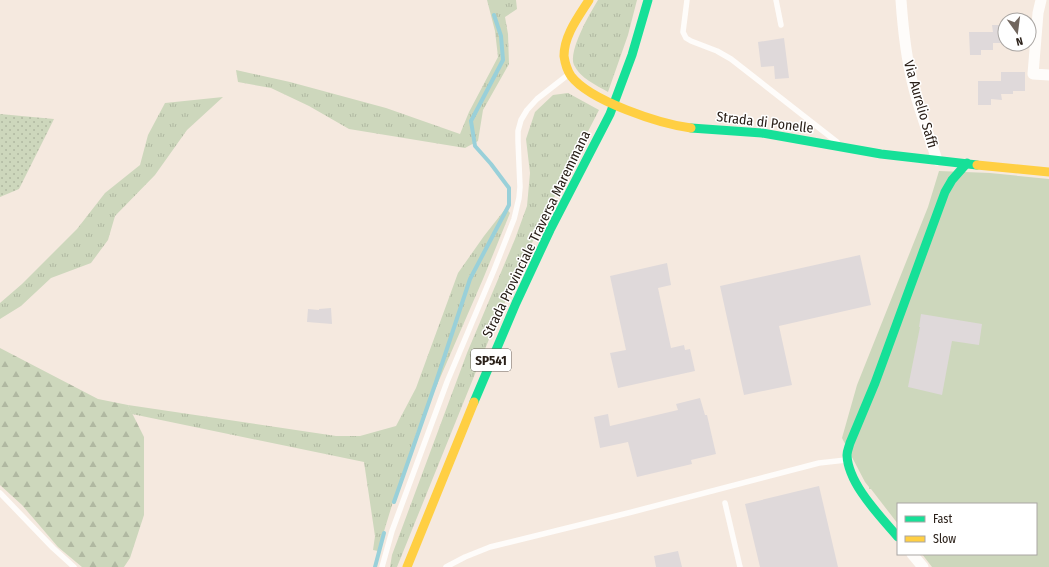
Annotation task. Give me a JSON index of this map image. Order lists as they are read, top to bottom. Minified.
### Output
{"streets":{"street":["Via Aurelio Saffi","Strada di Ponelle","Strada Provinciale Traversa Maremmana","SP541"]},"crossings":[["Via Aurelio Saffi","Strada di Ponelle"]],"legend":["Fast","Slow"],"north":"bottom"}
